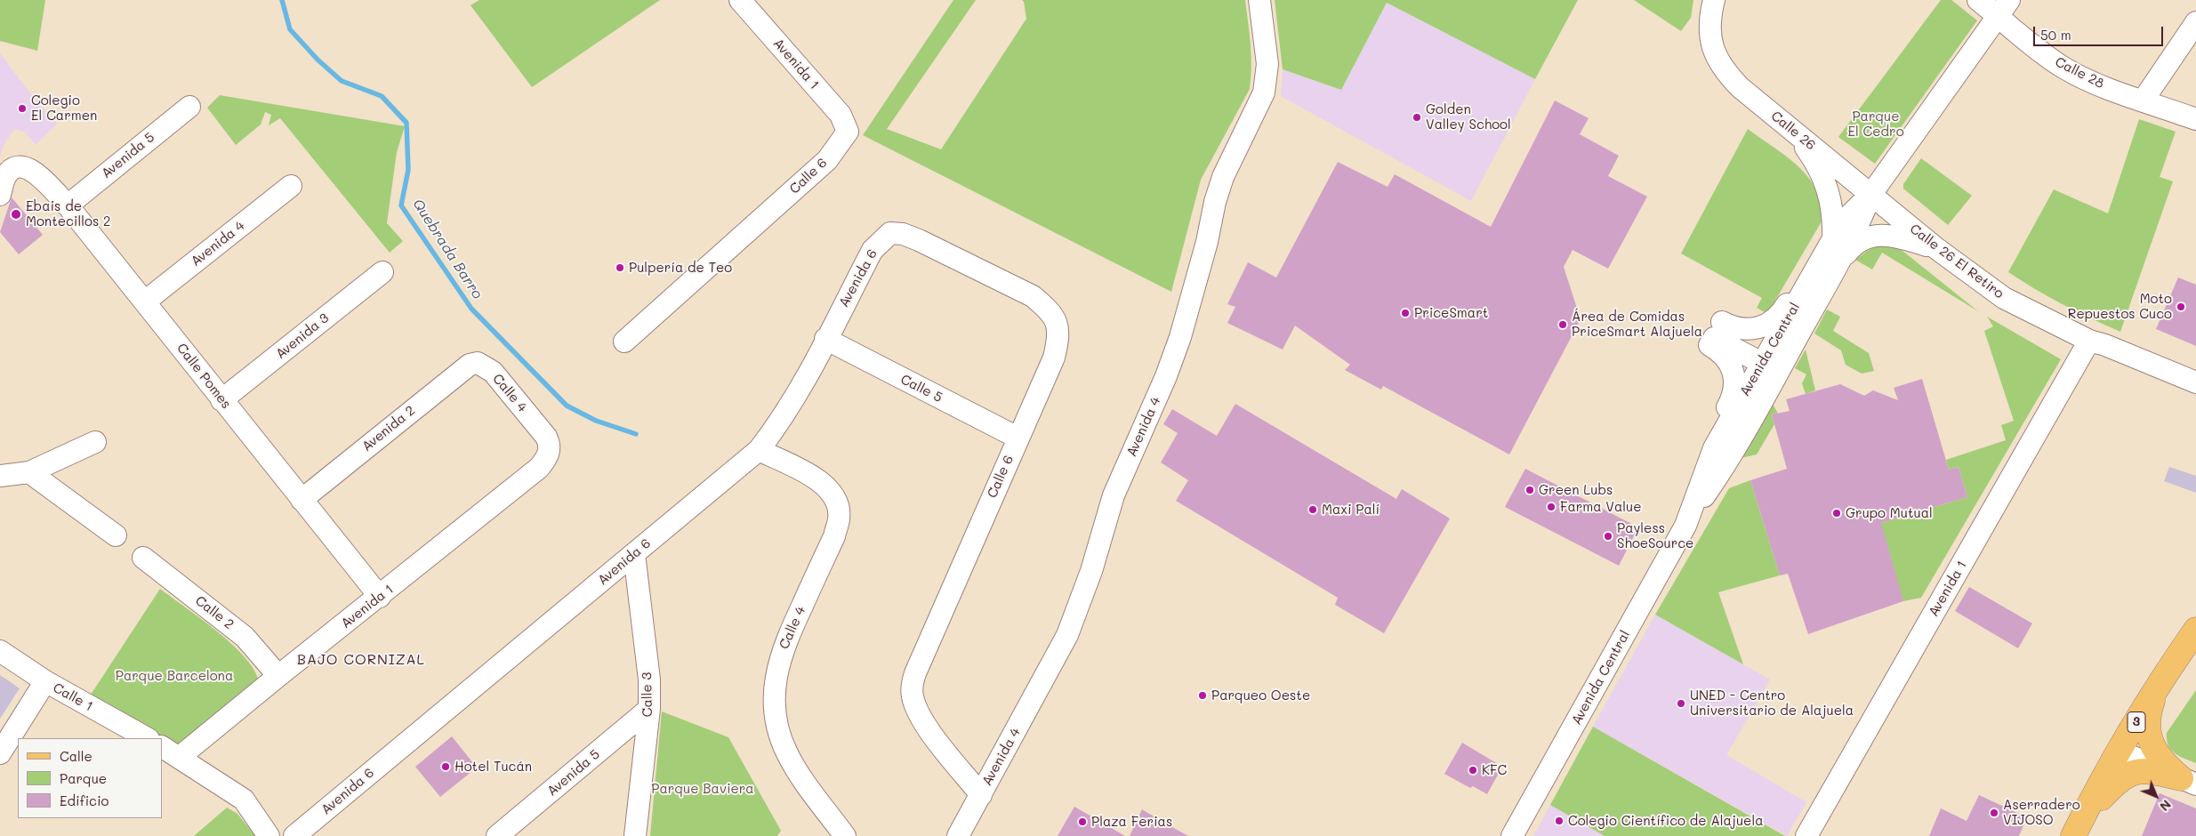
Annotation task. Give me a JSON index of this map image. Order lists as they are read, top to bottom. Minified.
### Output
{"streets":{"main road":["3"],"street":["Avenida 1","Calle 28","Calle 26","Avenida 5","Calle 6","Avenida 4","Calle 26 El Retiro","Avenida 6","Avenida 3","Avenida Central","Calle Pomes","Calle 5","Calle 4","Avenida 2","Calle 2","Calle 3","Calle 1"]},"crossings":[["Avenida 1","Calle 6"],["Avenida 1","Calle 26 El Retiro"],["Avenida 1","Calle Pomes"],["Avenida 1","Calle 4"],["Avenida 1","Calle 2"],["Calle 28","Avenida Central"],["Calle 26","Calle 26 El Retiro"],["Calle 26","Avenida Central"],["Avenida 5","Calle Pomes"],["Avenida 5","Calle 3"],["Calle 6","Avenida 4"],["Calle 6","Avenida 6"],["Calle 6","Calle 5"],["Avenida 4","Calle Pomes"],["Calle 26 El Retiro","Avenida Central"],["Avenida 6","Calle 5"],["Avenida 6","Calle 4"],["Avenida 6","Calle 3"],["Avenida 3","Calle Pomes"],["Calle Pomes","Avenida 2"],["Calle 4","Avenida 2"]],"districts":["BAJO CORNIZAL"],"water":["Quebrada Barro"],"parks":["Parque El Cedro","Parque Barcelona","Parque Baviera"],"places":["Colegio El Carmen","Golden Valley School","Ebais de Montecillos 2","Pulpería de Teo","Moto Repuestos Cuco","PriceSmart","Área de Comidas PriceSmart Alajuela","Green Lubs","Farma Value","Maxi Palí","Grupo Mutual","Payless ShoeSource","Parqueo Oeste","UNED - Centro Universitario de Alajuela","Hotel Tucán","KFC","Aserradero VIJOSO","Colegio Científico de Alajuela","Plaza Ferias"],"legend":["Calle","Parque","Edificio"],"scale_bar":"50 m","north":"bottom right"}
